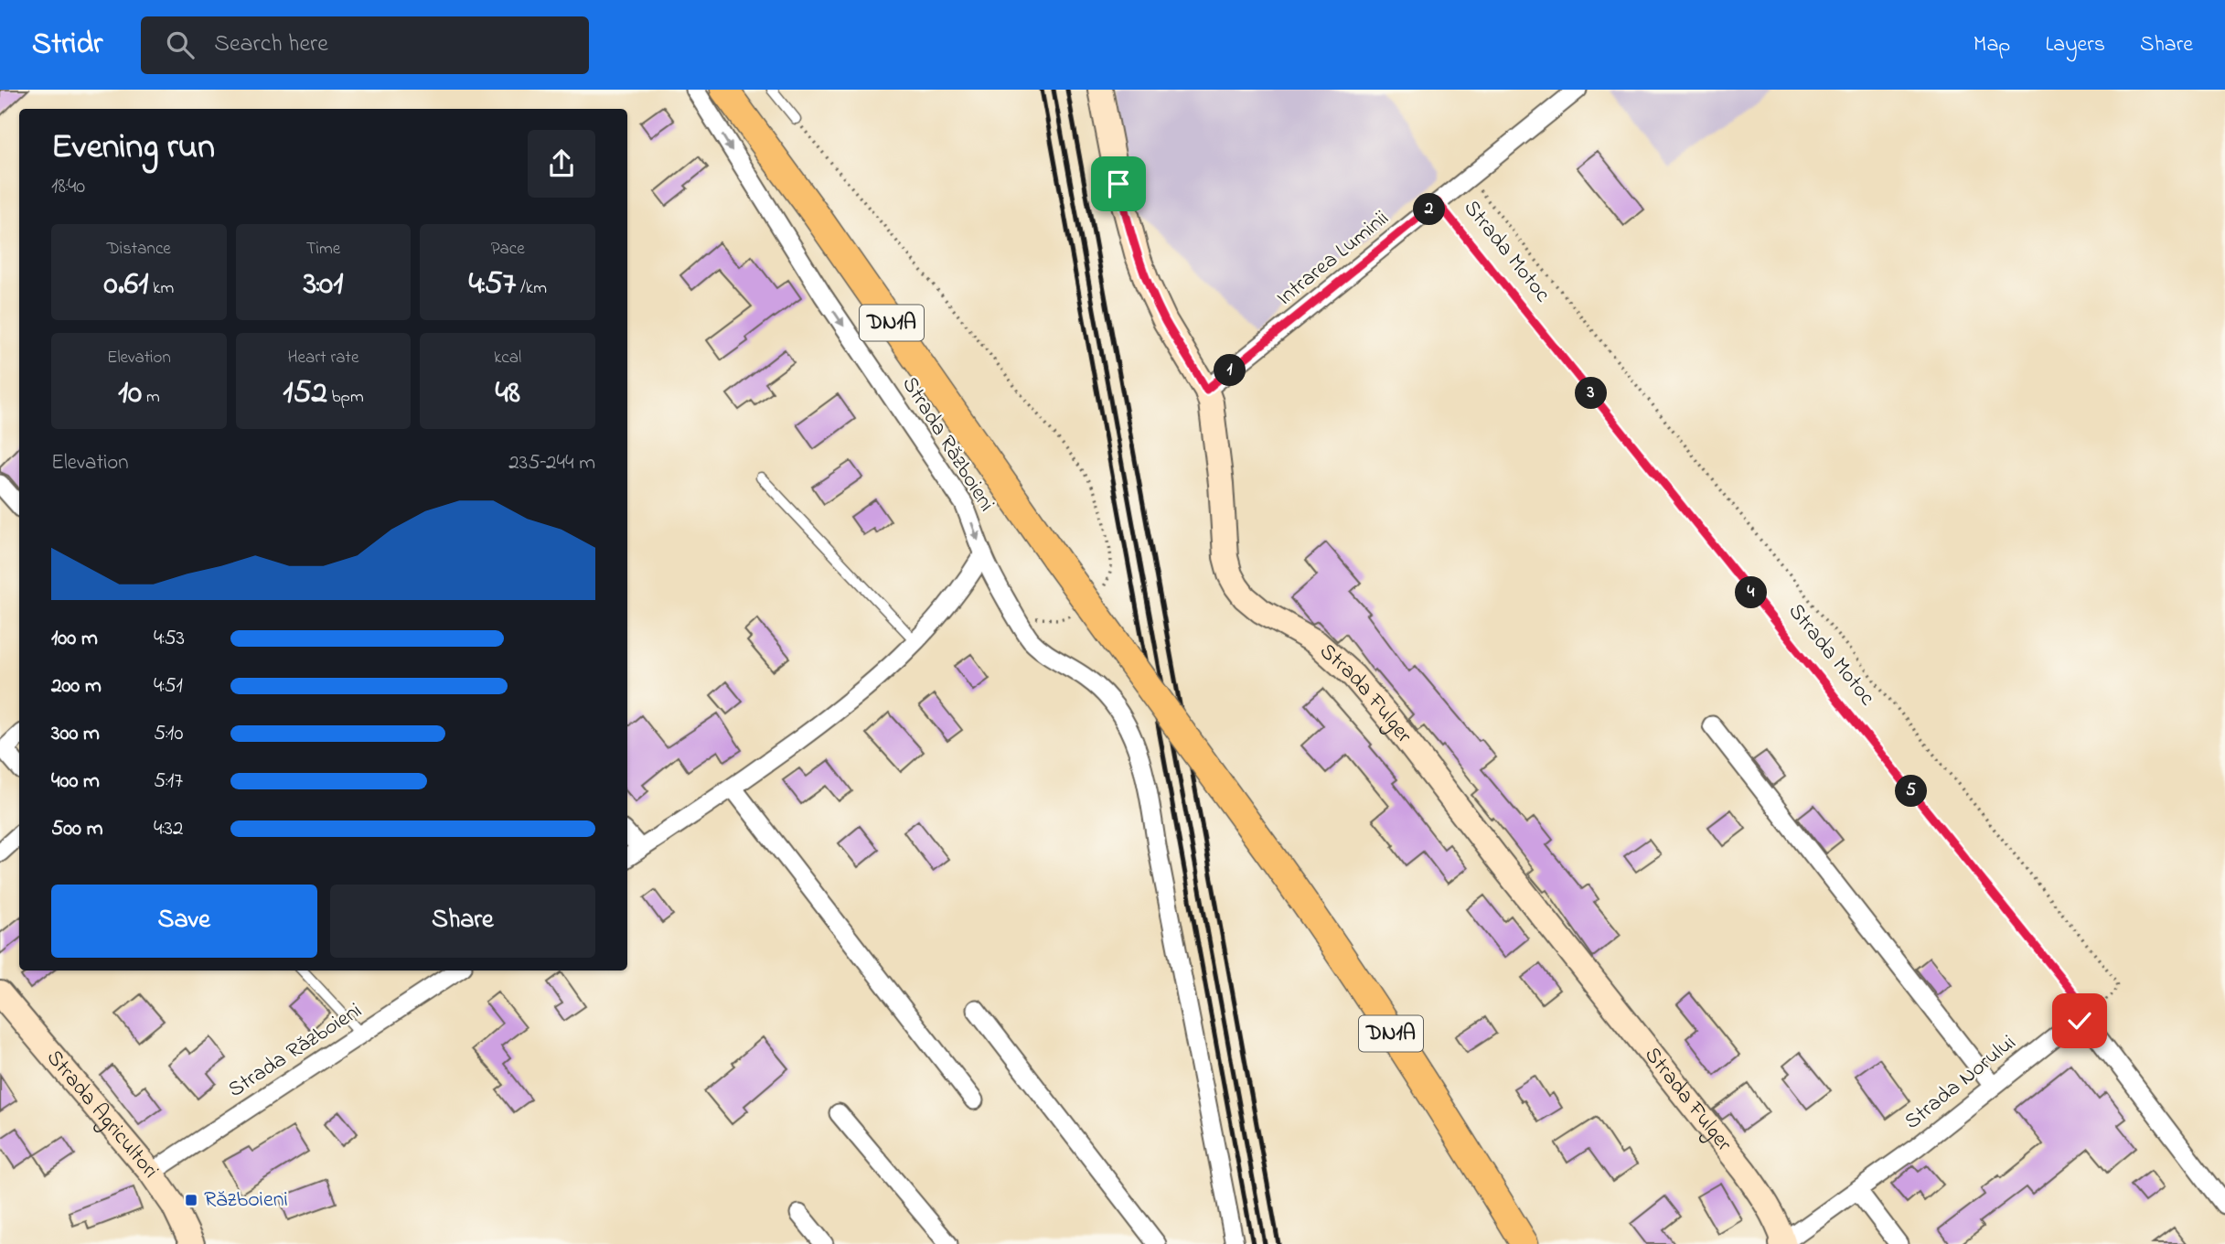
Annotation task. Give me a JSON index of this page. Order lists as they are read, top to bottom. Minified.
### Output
{"streets":{"main road":["DN1A"],"street":["Intrarea Luminii","Strada Războieni","Strada Fulger","Strada Norului","Strada Agricultori"],"path":["Strada Motoc"]},"crossings":[["Strada Motoc","Intrarea Luminii"],["Strada Motoc","Strada Norului"],["Intrarea Luminii","Strada Fulger"],["Strada Războieni","Strada Agricultori"],["Strada Fulger","Strada Norului"]],"places":{"transit":["Războieni"]},"page":{"header":"Stridr","search":"Search here","nav":["Map","Layers","Share"],"heading":["Evening run","18:40"],"pins":["2","1","3","4","5"],"stats":[["Distance","0.61 km"],["Time","3:01"],["Pace","4:57 /km"],["Elevation","10 m"],["Heart rate","152 bpm"],["kcal","48"]],"chart":["Elevation","235–244 m"],"list":[{"name":"100 m","note":"4:53"},{"name":"200 m","note":"4:51"},{"name":"300 m","note":"5:10"},{"name":"400 m","note":"5:17"},{"name":"500 m","note":"4:32"}],"buttons":["Save","Share"]}}
